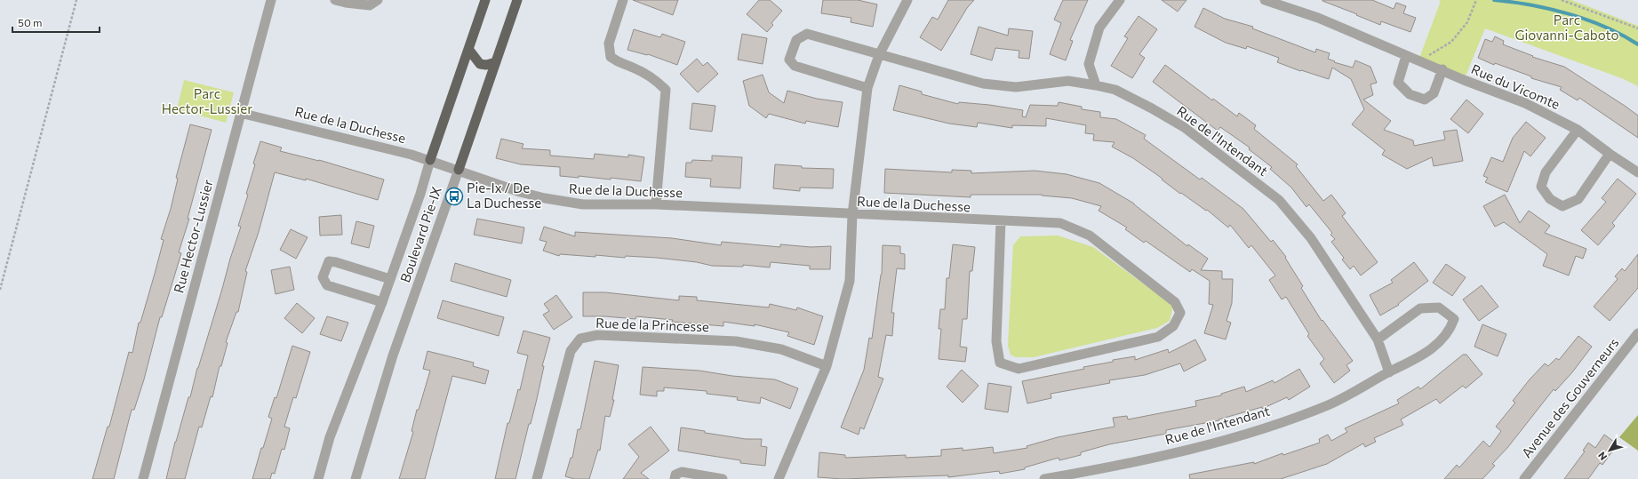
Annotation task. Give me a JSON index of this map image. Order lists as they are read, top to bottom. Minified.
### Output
{"streets":{"highway":["Boulevard Pie-IX"],"street":["Rue du Vicomte","Rue de la Duchesse","Rue de l'Intendant","Rue Hector-Lussier","Rue de la Princesse","Avenue des Gouverneurs"]},"crossings":[["Rue de la Duchesse","Boulevard Pie-IX"],["Rue de la Duchesse","Rue Hector-Lussier"]],"parks":["Parc Giovanni-Caboto","Parc Hector-Lussier"],"places":{"bus stop":["Pie-Ix / De La Duchesse"]},"scale_bar":"50 m","north":"bottom left"}
